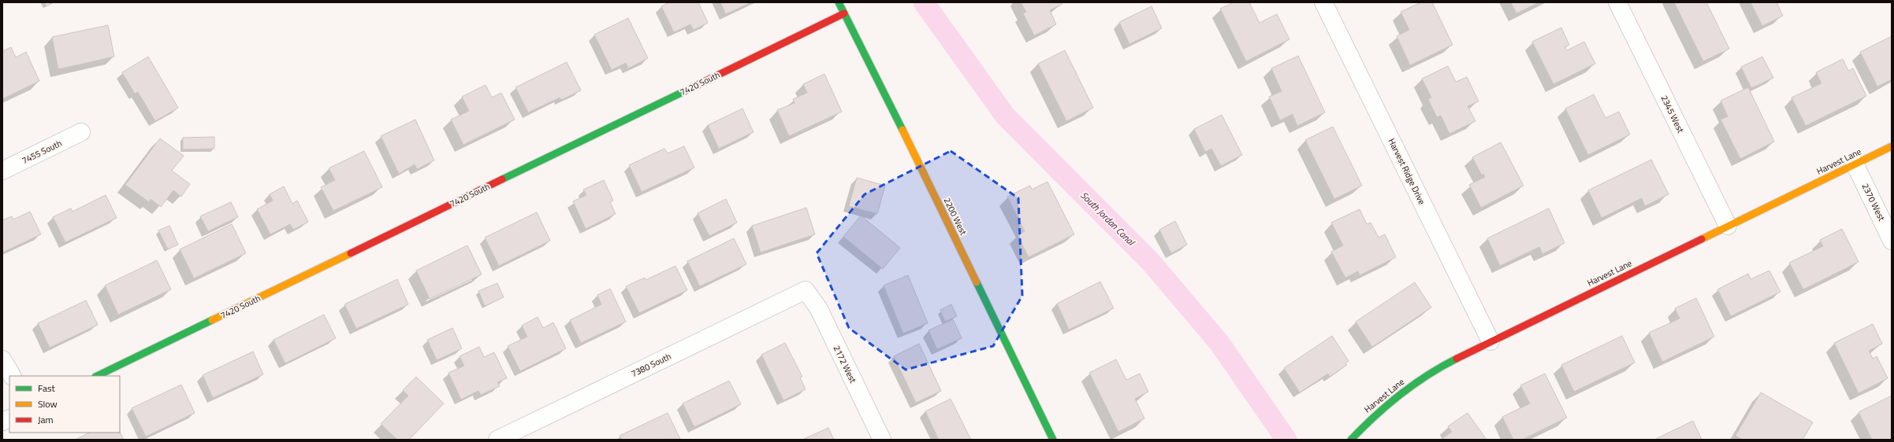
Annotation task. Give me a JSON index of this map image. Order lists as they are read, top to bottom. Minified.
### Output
{"streets":{"street":["7420 South","2345 West","7455 South","Harvest Lane","Harvest Ridge Drive","2370 West","2200 West","2172 West","7380 South"]},"crossings":[["7420 South","2200 West"],["2345 West","Harvest Lane"],["Harvest Lane","Harvest Ridge Drive"],["Harvest Lane","2370 West"],["2172 West","7380 South"]],"water":["South Jordan Canal"],"legend":["Fast","Slow","Jam"]}
